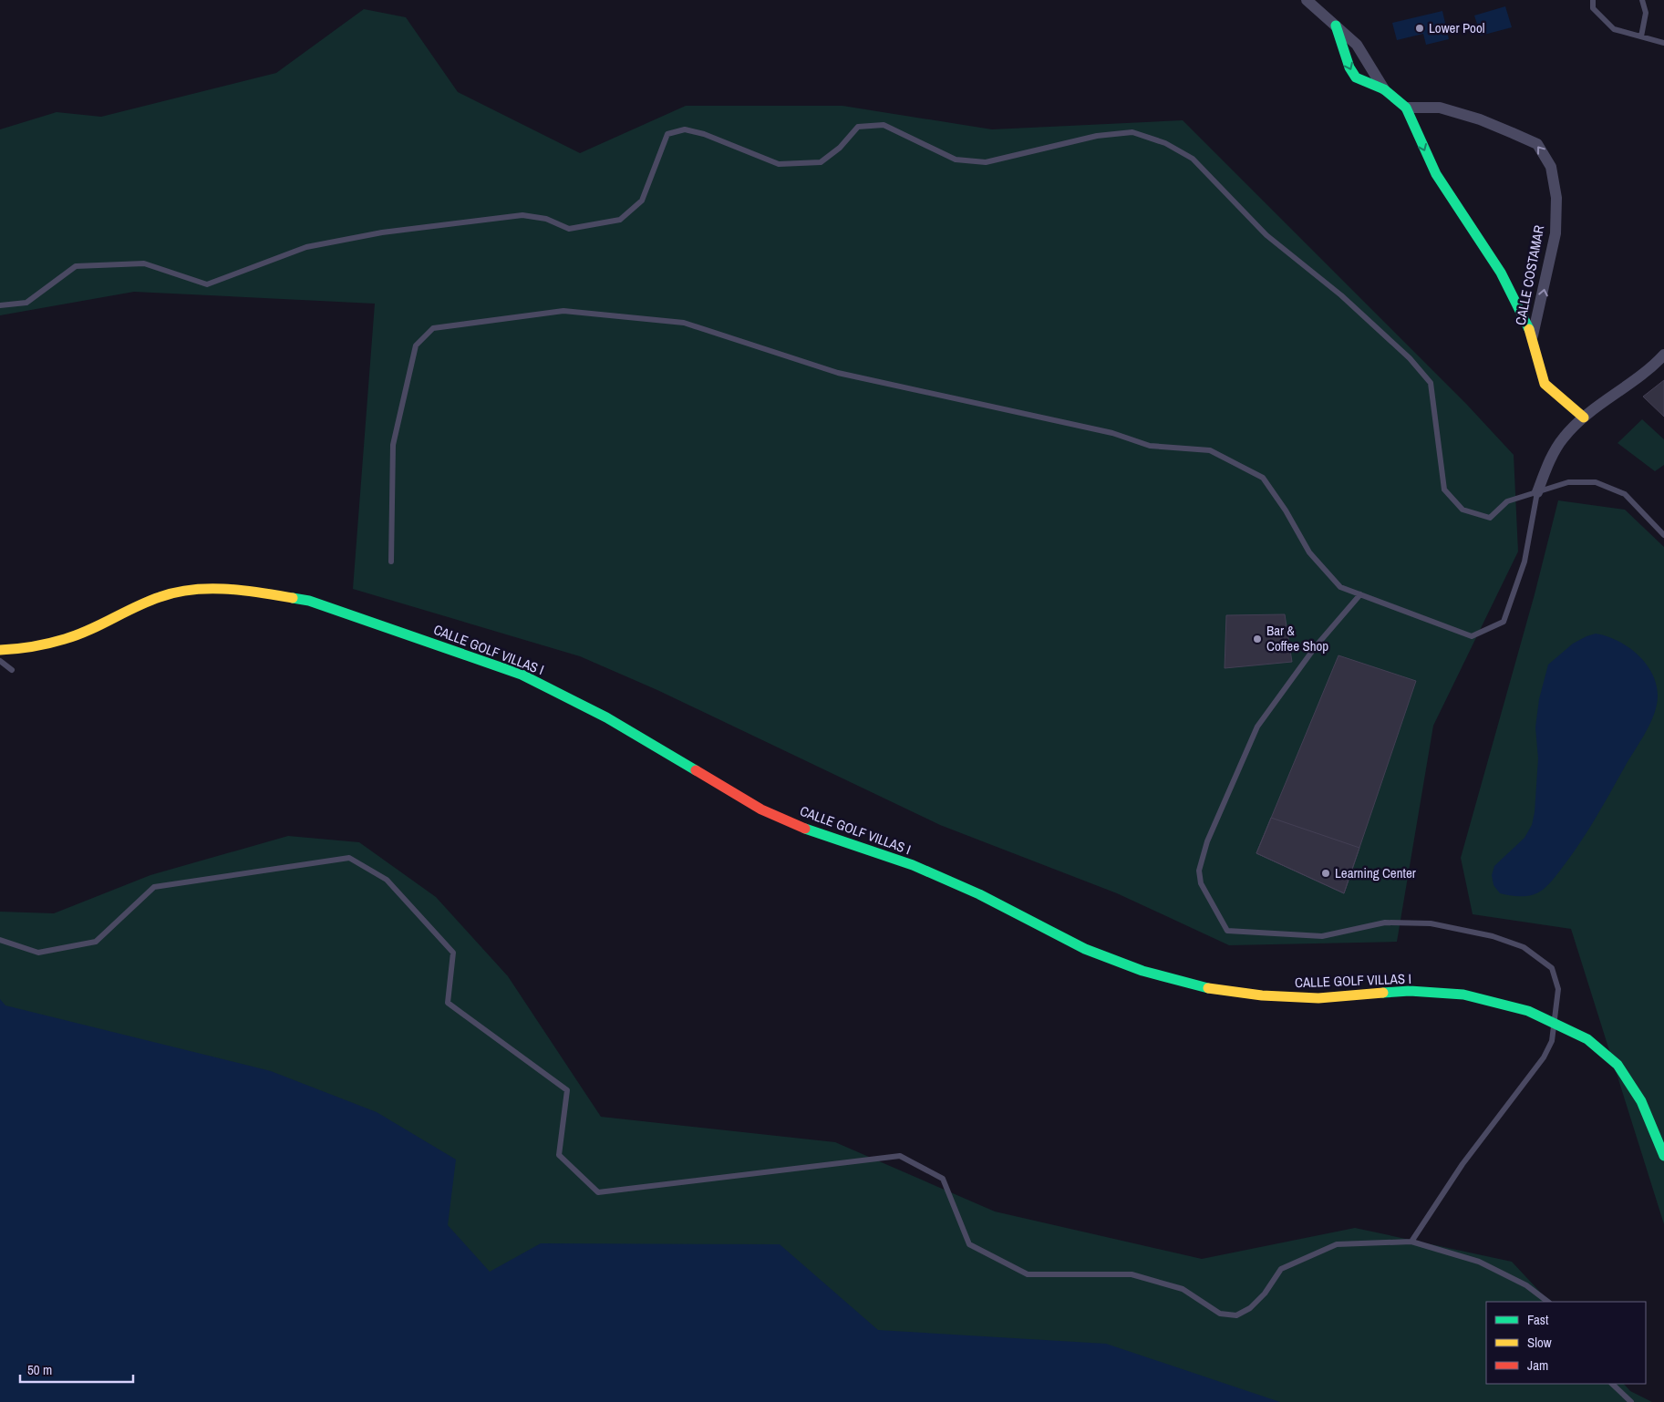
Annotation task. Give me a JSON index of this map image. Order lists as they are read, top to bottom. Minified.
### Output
{"streets":{"street":["CALLE COSTAMAR","CALLE GOLF VILLAS I"]},"places":["Lower Pool","Bar & Coffee Shop","Learning Center"],"legend":["Fast","Slow","Jam"],"scale_bar":"50 m"}
